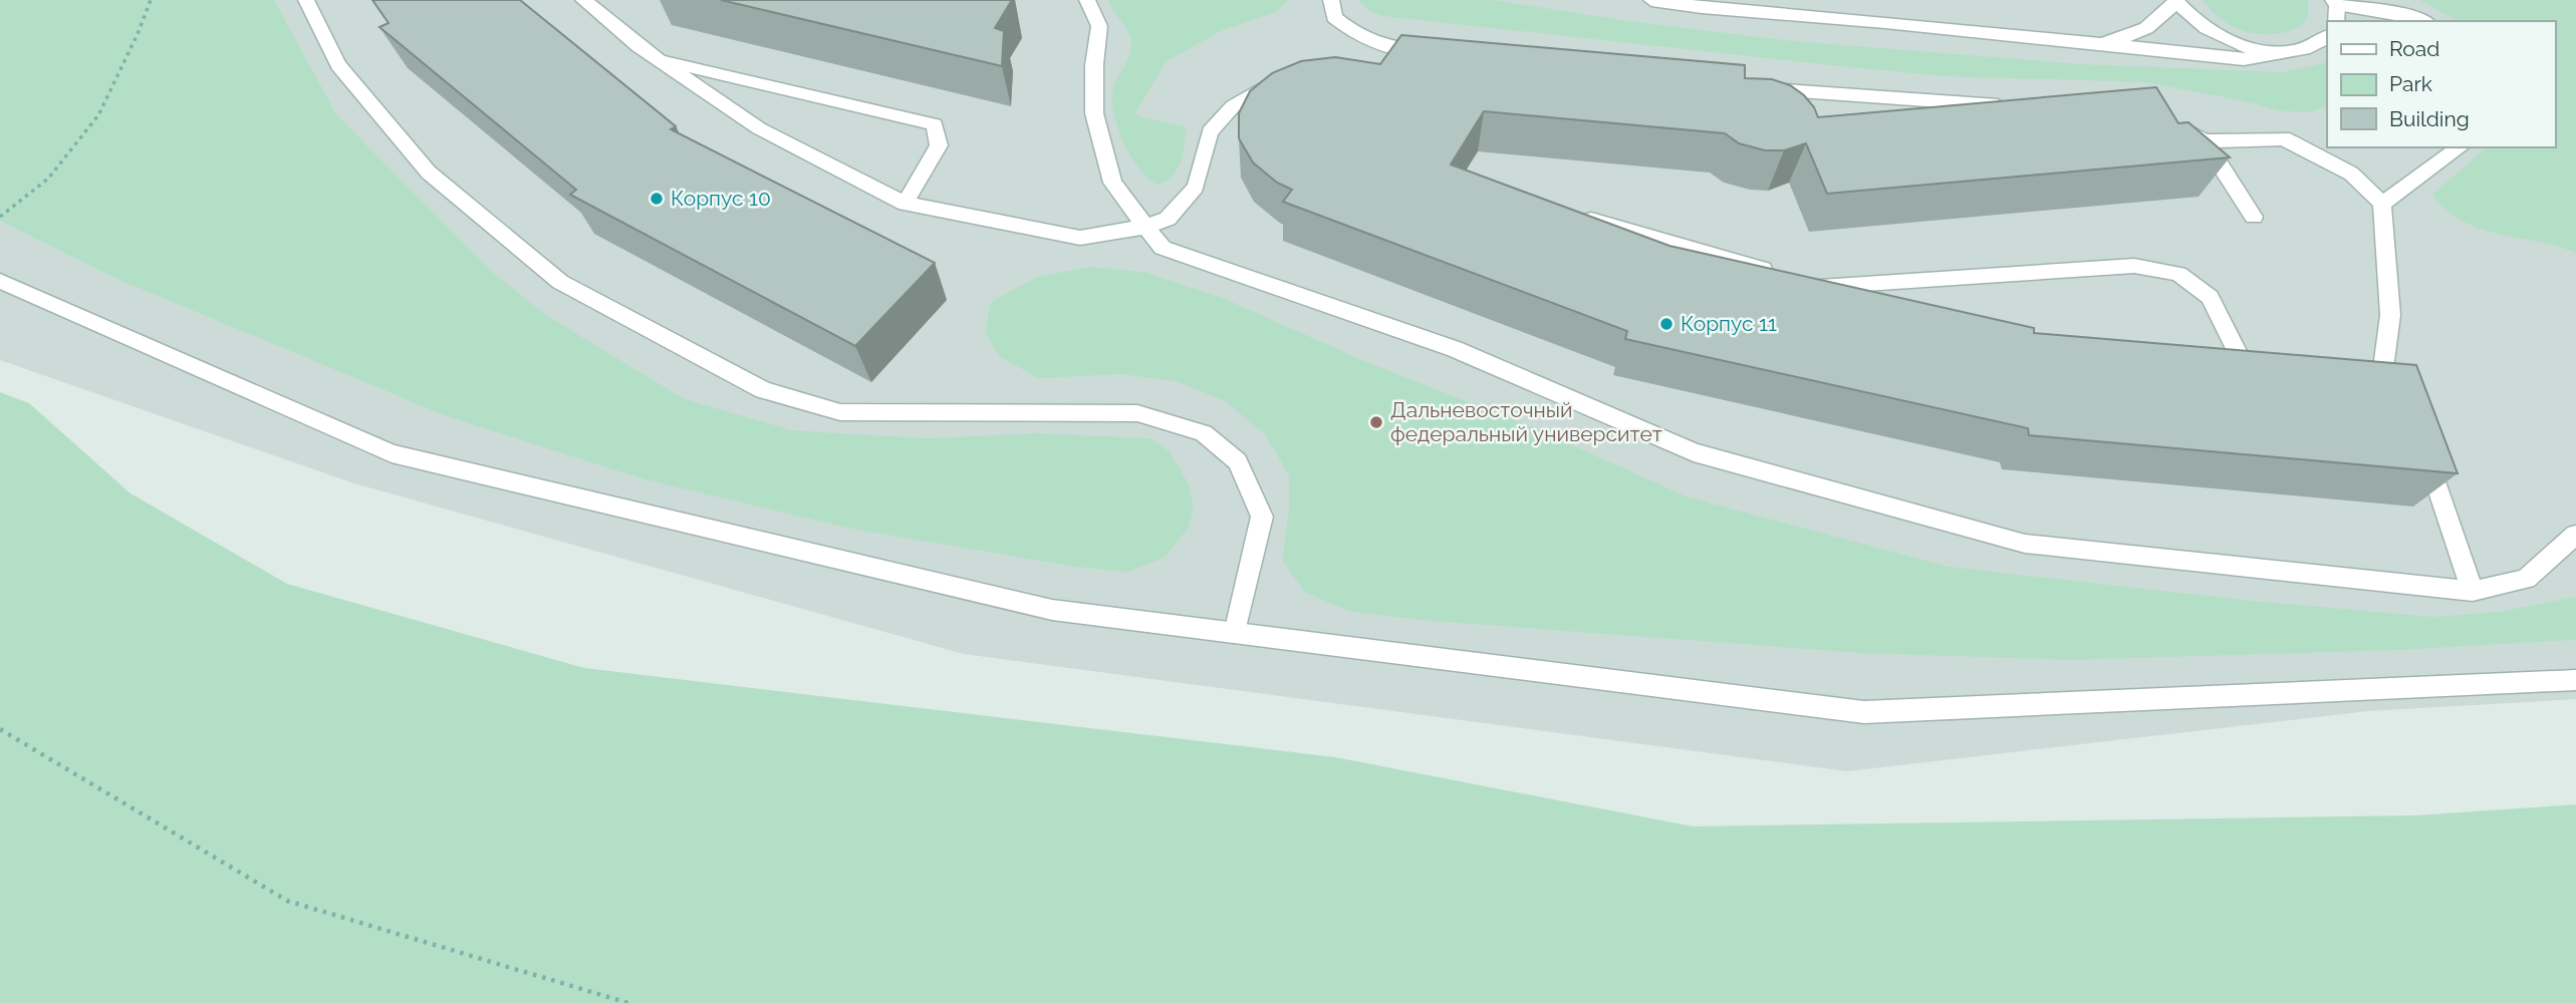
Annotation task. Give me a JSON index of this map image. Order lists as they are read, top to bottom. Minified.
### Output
{"places":["Корпус 10","Корпус 11","Дальневосточный федеральный университет"],"legend":["Road","Park","Building"]}
